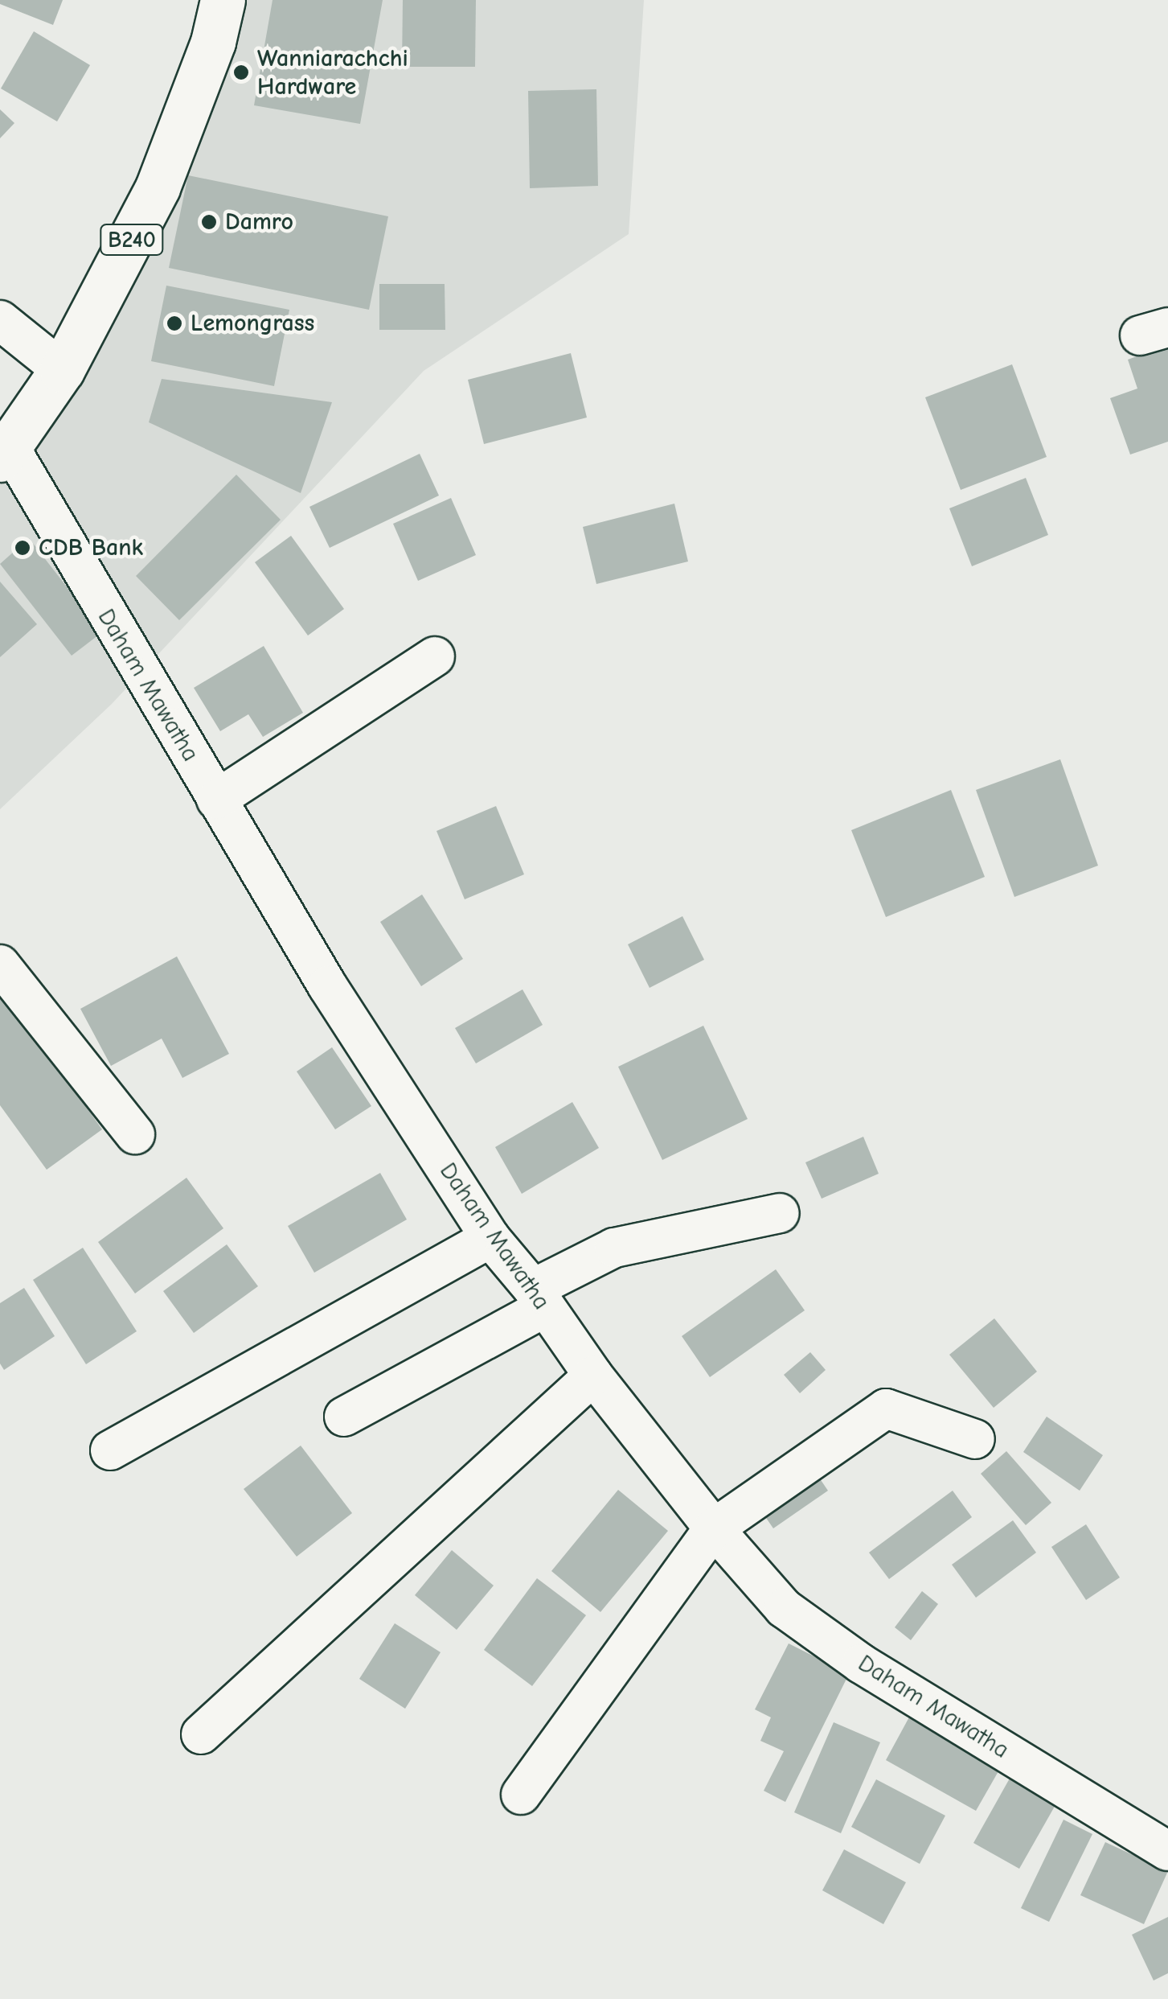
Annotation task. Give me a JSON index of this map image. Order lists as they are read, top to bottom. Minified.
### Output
{"streets":{"main road":["B240"],"street":["Daham Mawatha"]},"crossings":[["B240","Daham Mawatha"]],"places":["Wanniarachchi Hardware","Damro","Lemongrass","CDB Bank"]}
